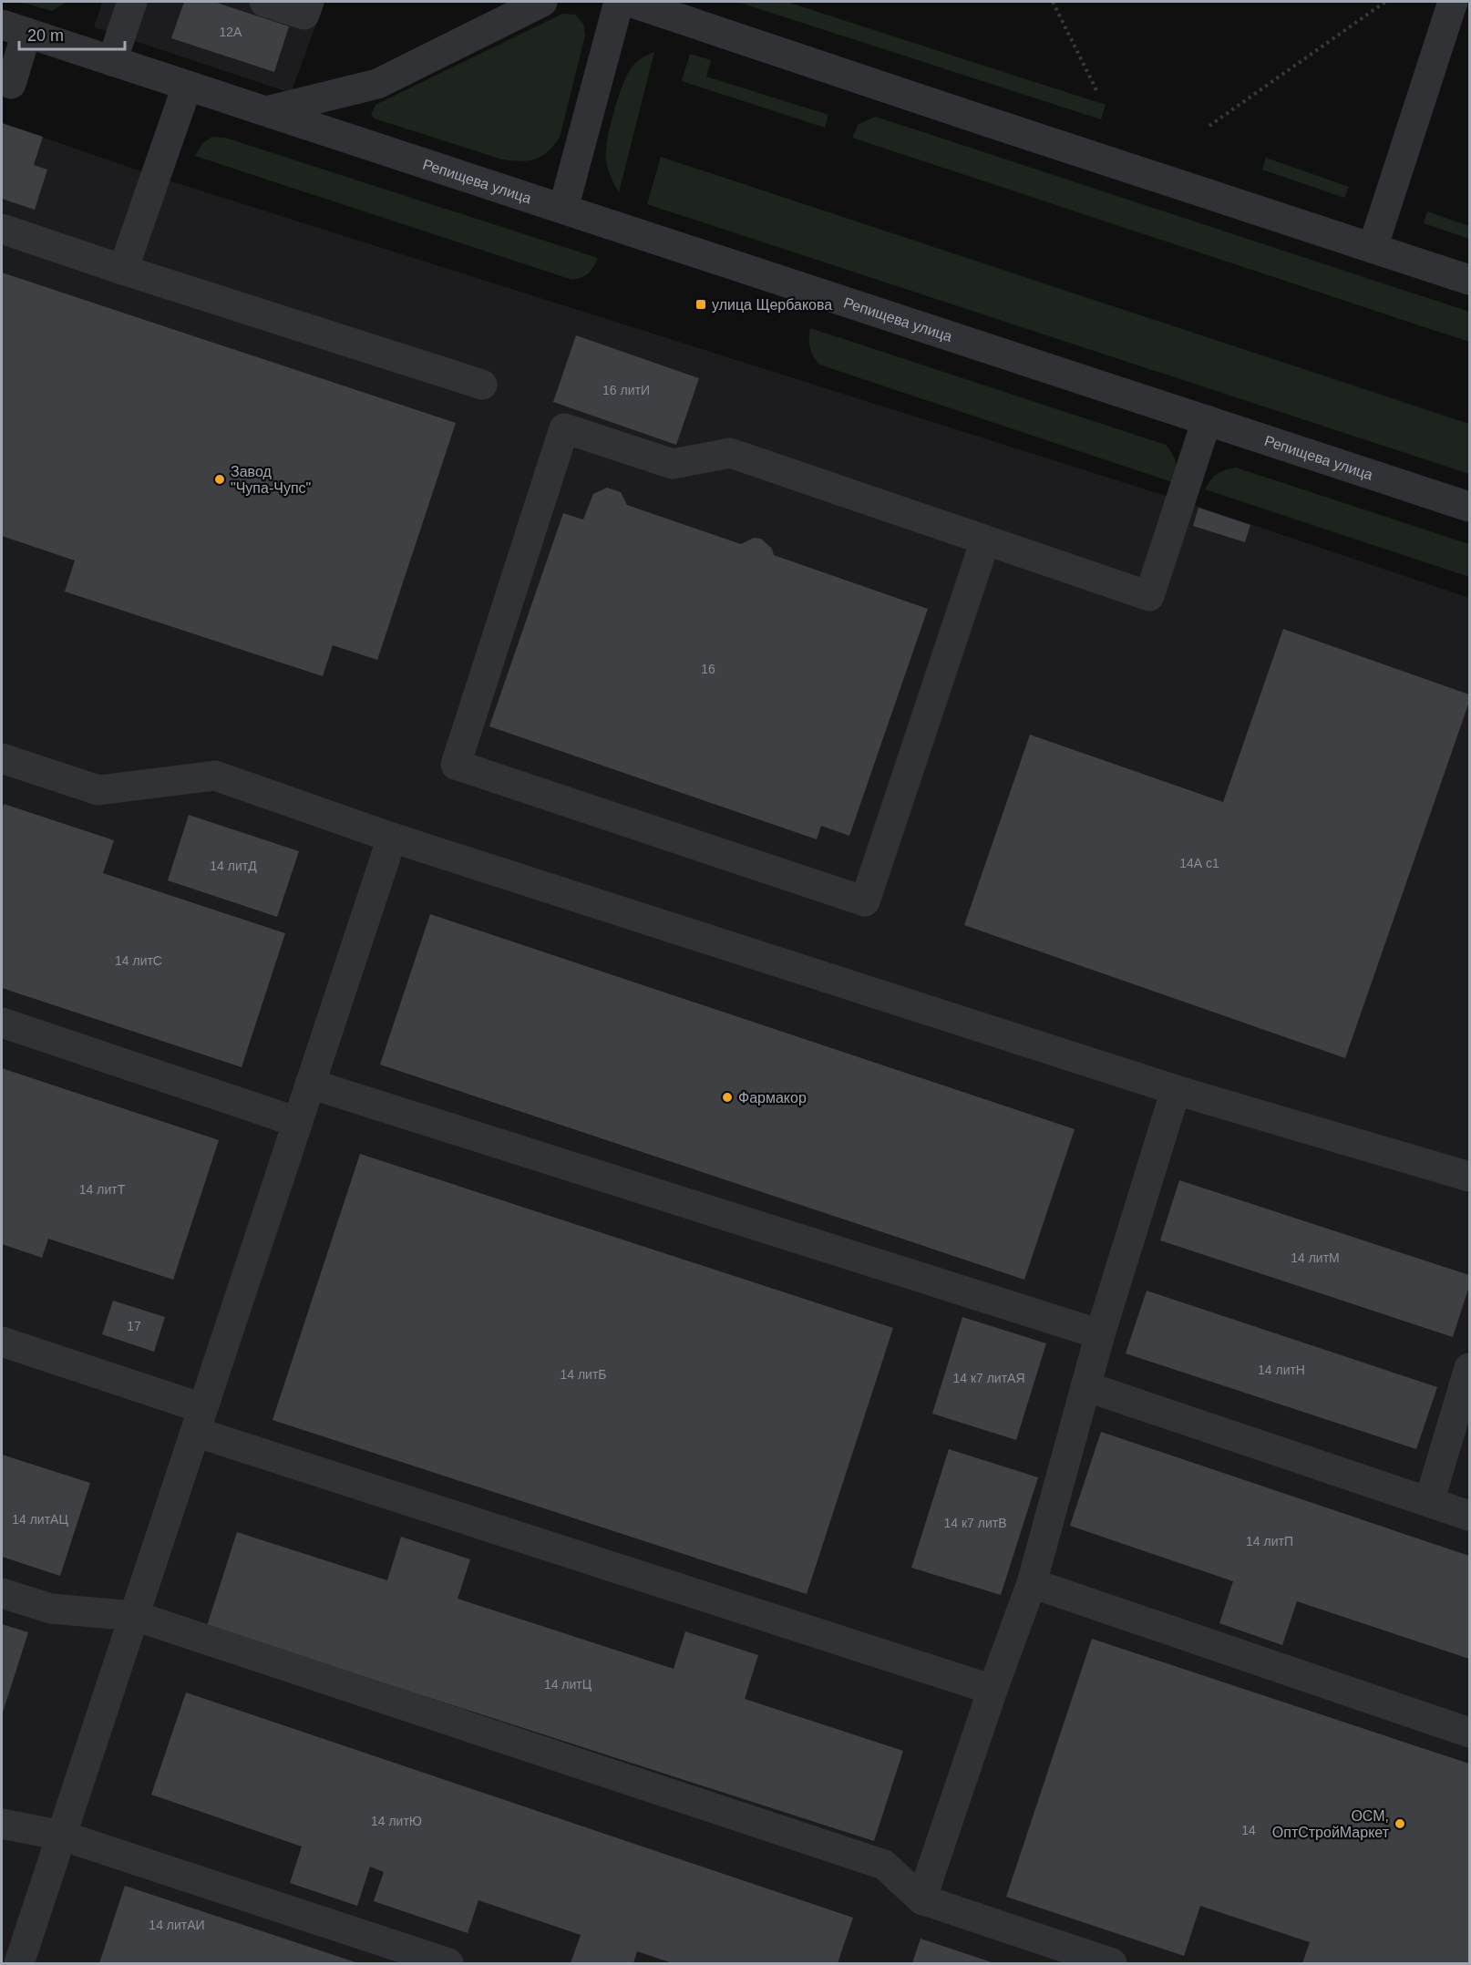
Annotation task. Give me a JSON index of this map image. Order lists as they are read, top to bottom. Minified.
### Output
{"streets":{"street":["Репищева улица"]},"places":{"transit":["улица Щербакова"],"other":["Завод \"Чупа-Чупс\"","Фармакор","ОСМ, ОптСтройМаркет"]},"house_numbers":["12А","16 литИ","16","14А с1","14 литД","14 литС","14 литТ","14 литМ","17","14 литН","14 литБ","14 к7 литАЯ","14 литАЦ","14 к7 литВ","14 литП","14 литЦ","14 литЮ","14","14 литАИ"],"scale_bar":"20 m"}
